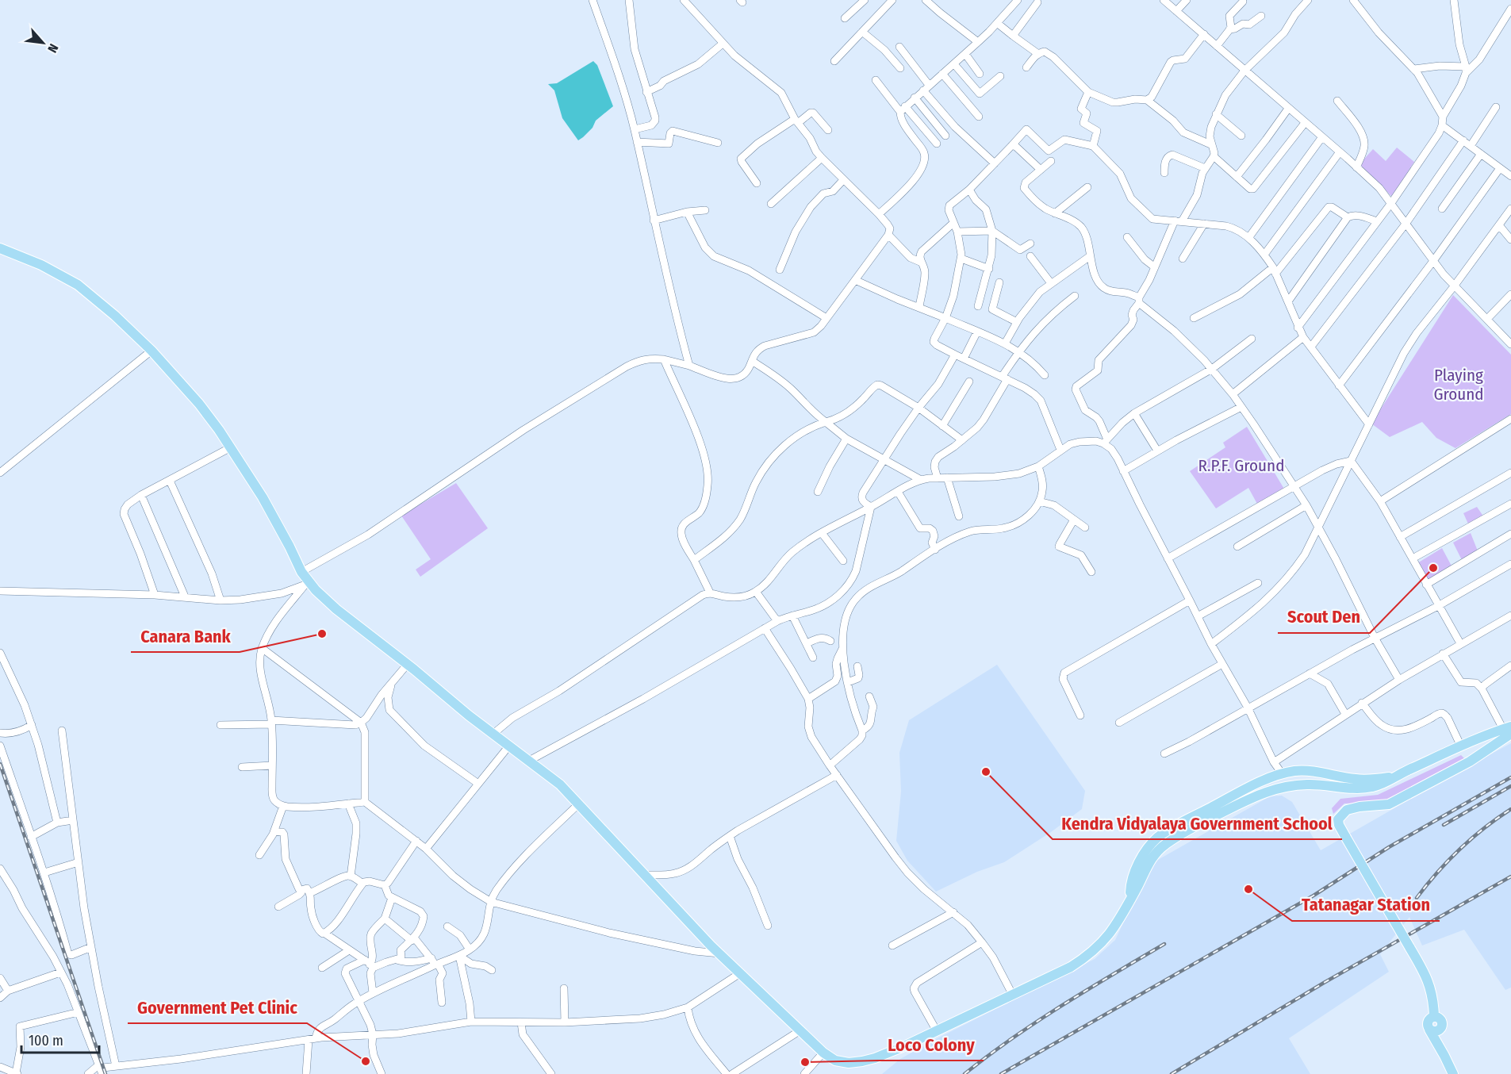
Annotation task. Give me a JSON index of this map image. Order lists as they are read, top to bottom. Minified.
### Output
{"parks":["Playing Ground","R.P.F. Ground"],"places":["Scout Den","Canara Bank","Kendra Vidyalaya Government School","Tatanagar Station","Government Pet Clinic","Loco Colony"],"scale_bar":"100 m","north":"bottom right"}
